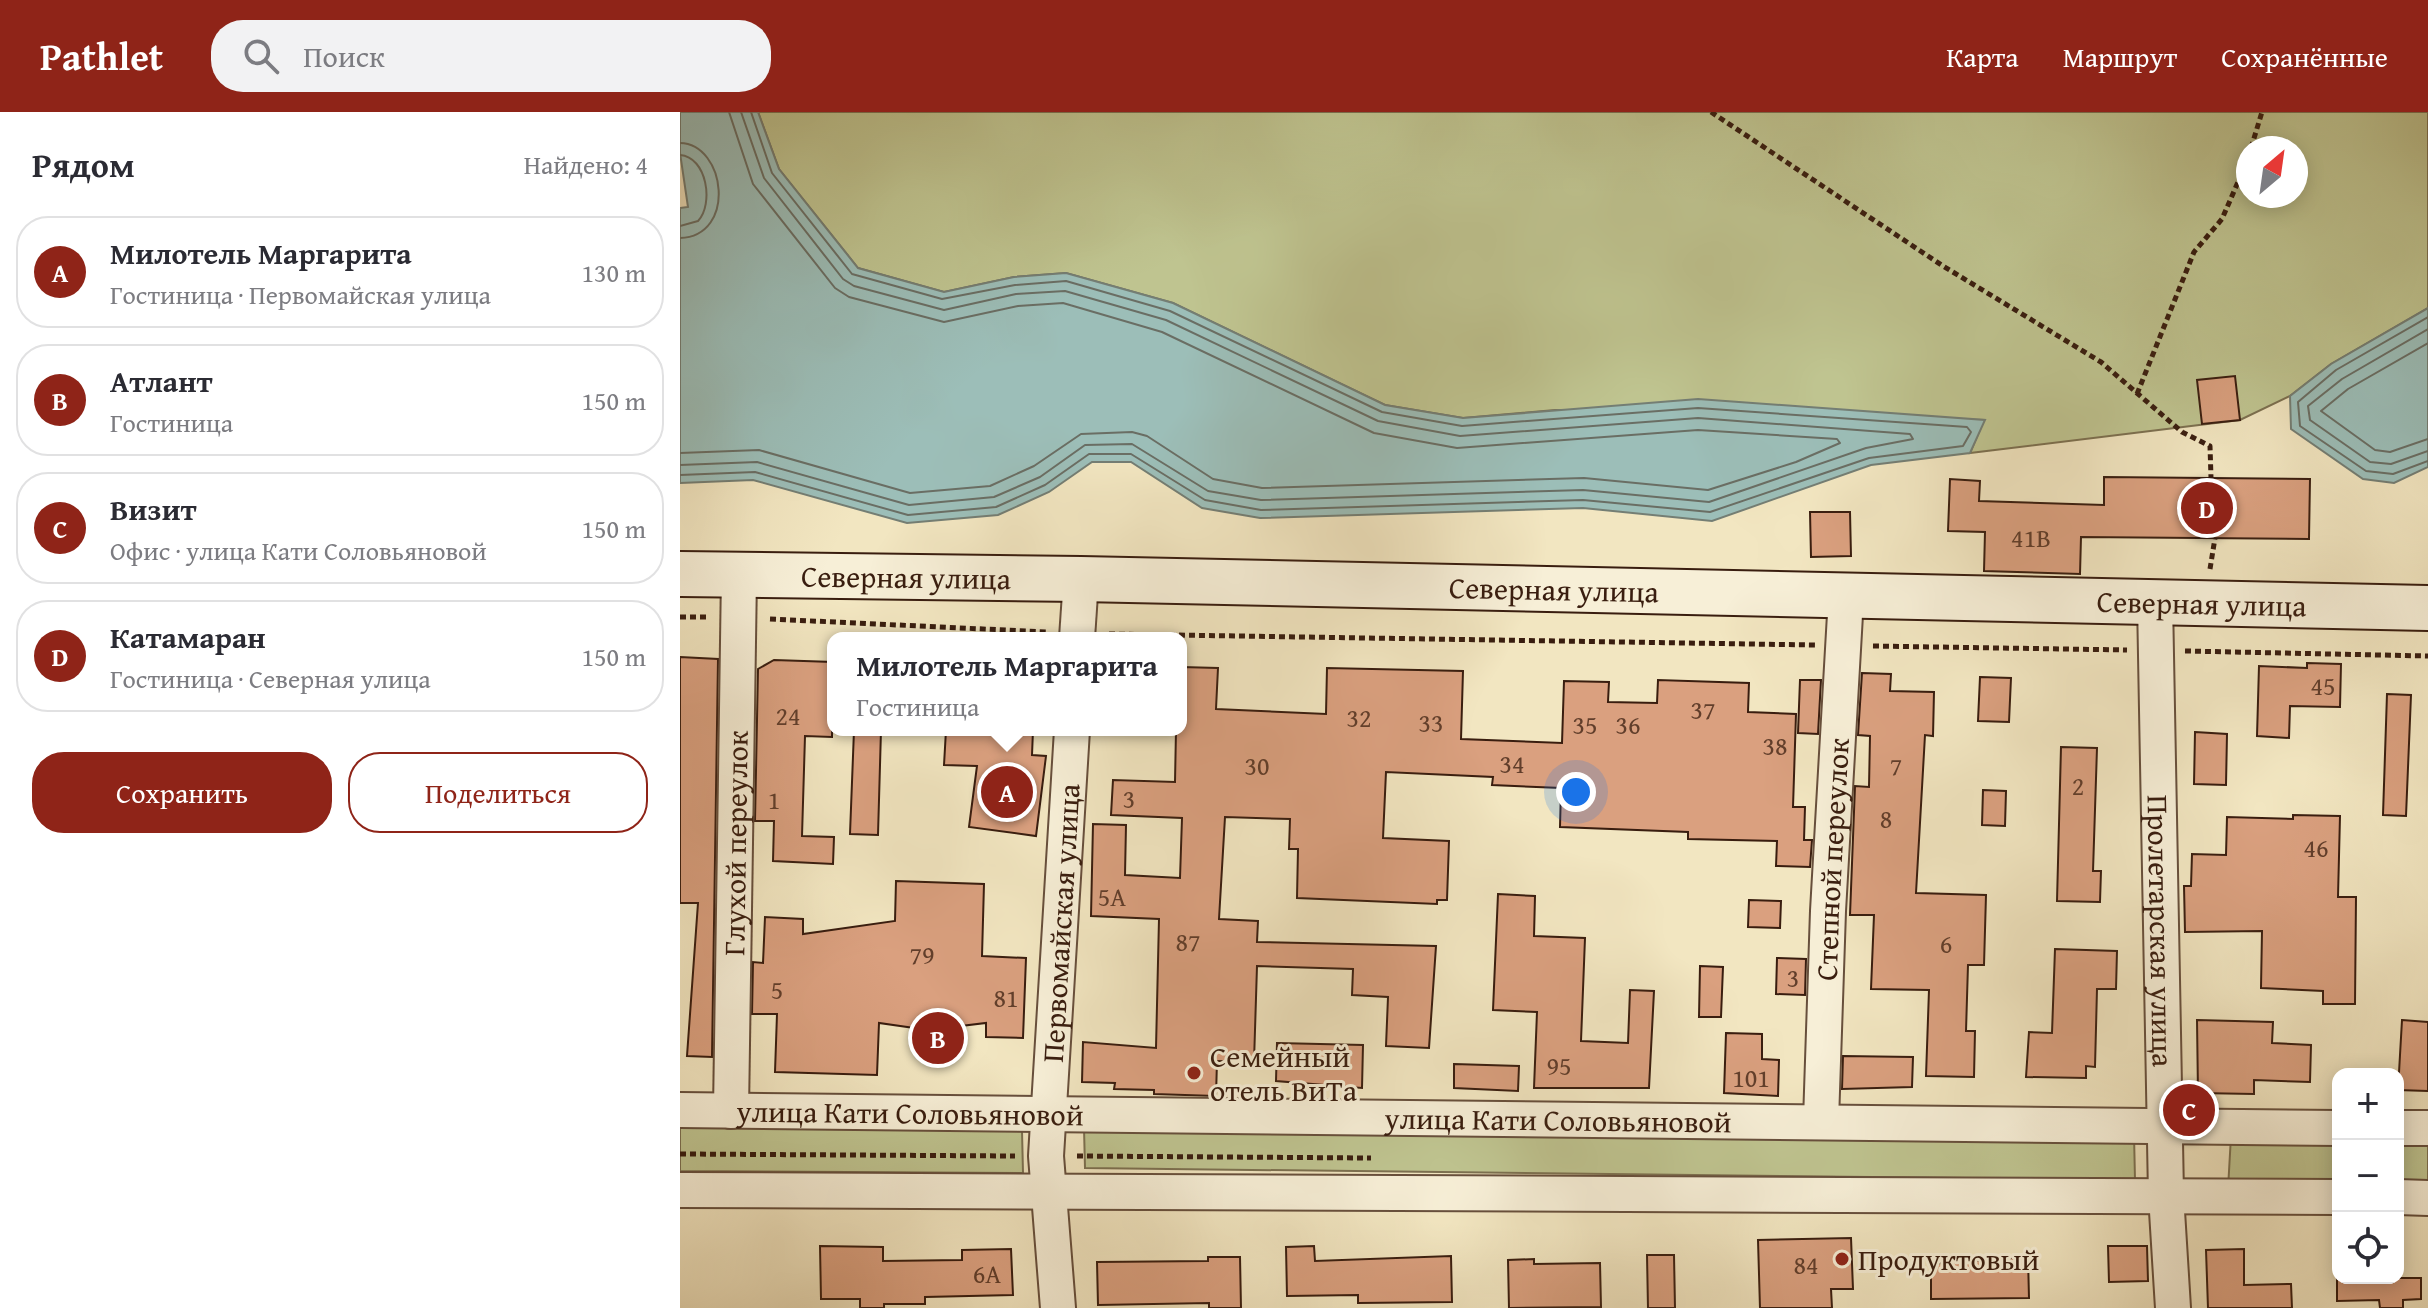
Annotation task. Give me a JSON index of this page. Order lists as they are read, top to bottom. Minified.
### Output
{"streets":{"street":["Северная улица","Глухой переулок","Степной переулок","Первомайская улица","Пролетарская улица","улица Кати Соловьяновой"]},"crossings":[["Северная улица","Глухой переулок"],["Северная улица","Степной переулок"],["Северная улица","Пролетарская улица"],["Глухой переулок","улица Кати Соловьяновой"],["Степной переулок","улица Кати Соловьяновой"],["Первомайская улица","улица Кати Соловьяновой"],["Пролетарская улица","улица Кати Соловьяновой"]],"places":["Семейный отель ВиТа","Продуктовый"],"house_numbers":["41В","45","37","24","32","33","35","36","38","34","30","7","2","3","1","8","46","5А","87","6","79","3","5","81","95","101","84","6А"],"north":"top right","page":{"header":"Pathlet","search":"Поиск","nav":["Карта","Маршрут","Сохранённые"],"heading":["Рядом","Найдено: 4"],"list":[{"mark":"A","name":"Милотель Маргарита","note":"Гостиница · Первомайская улица","value":"130 m"},{"mark":"B","name":"Атлант","note":"Гостиница","value":"150 m"},{"mark":"C","name":"Визит","note":"Офис · улица Кати Соловьяновой","value":"150 m"},{"mark":"D","name":"Катамаран","note":"Гостиница · Северная улица","value":"150 m"}],"pins":["D","A","B","C"],"popup":["Милотель Маргарита","Гостиница"],"buttons":["Сохранить","Поделиться"],"map_buttons":["+","−"]}}
